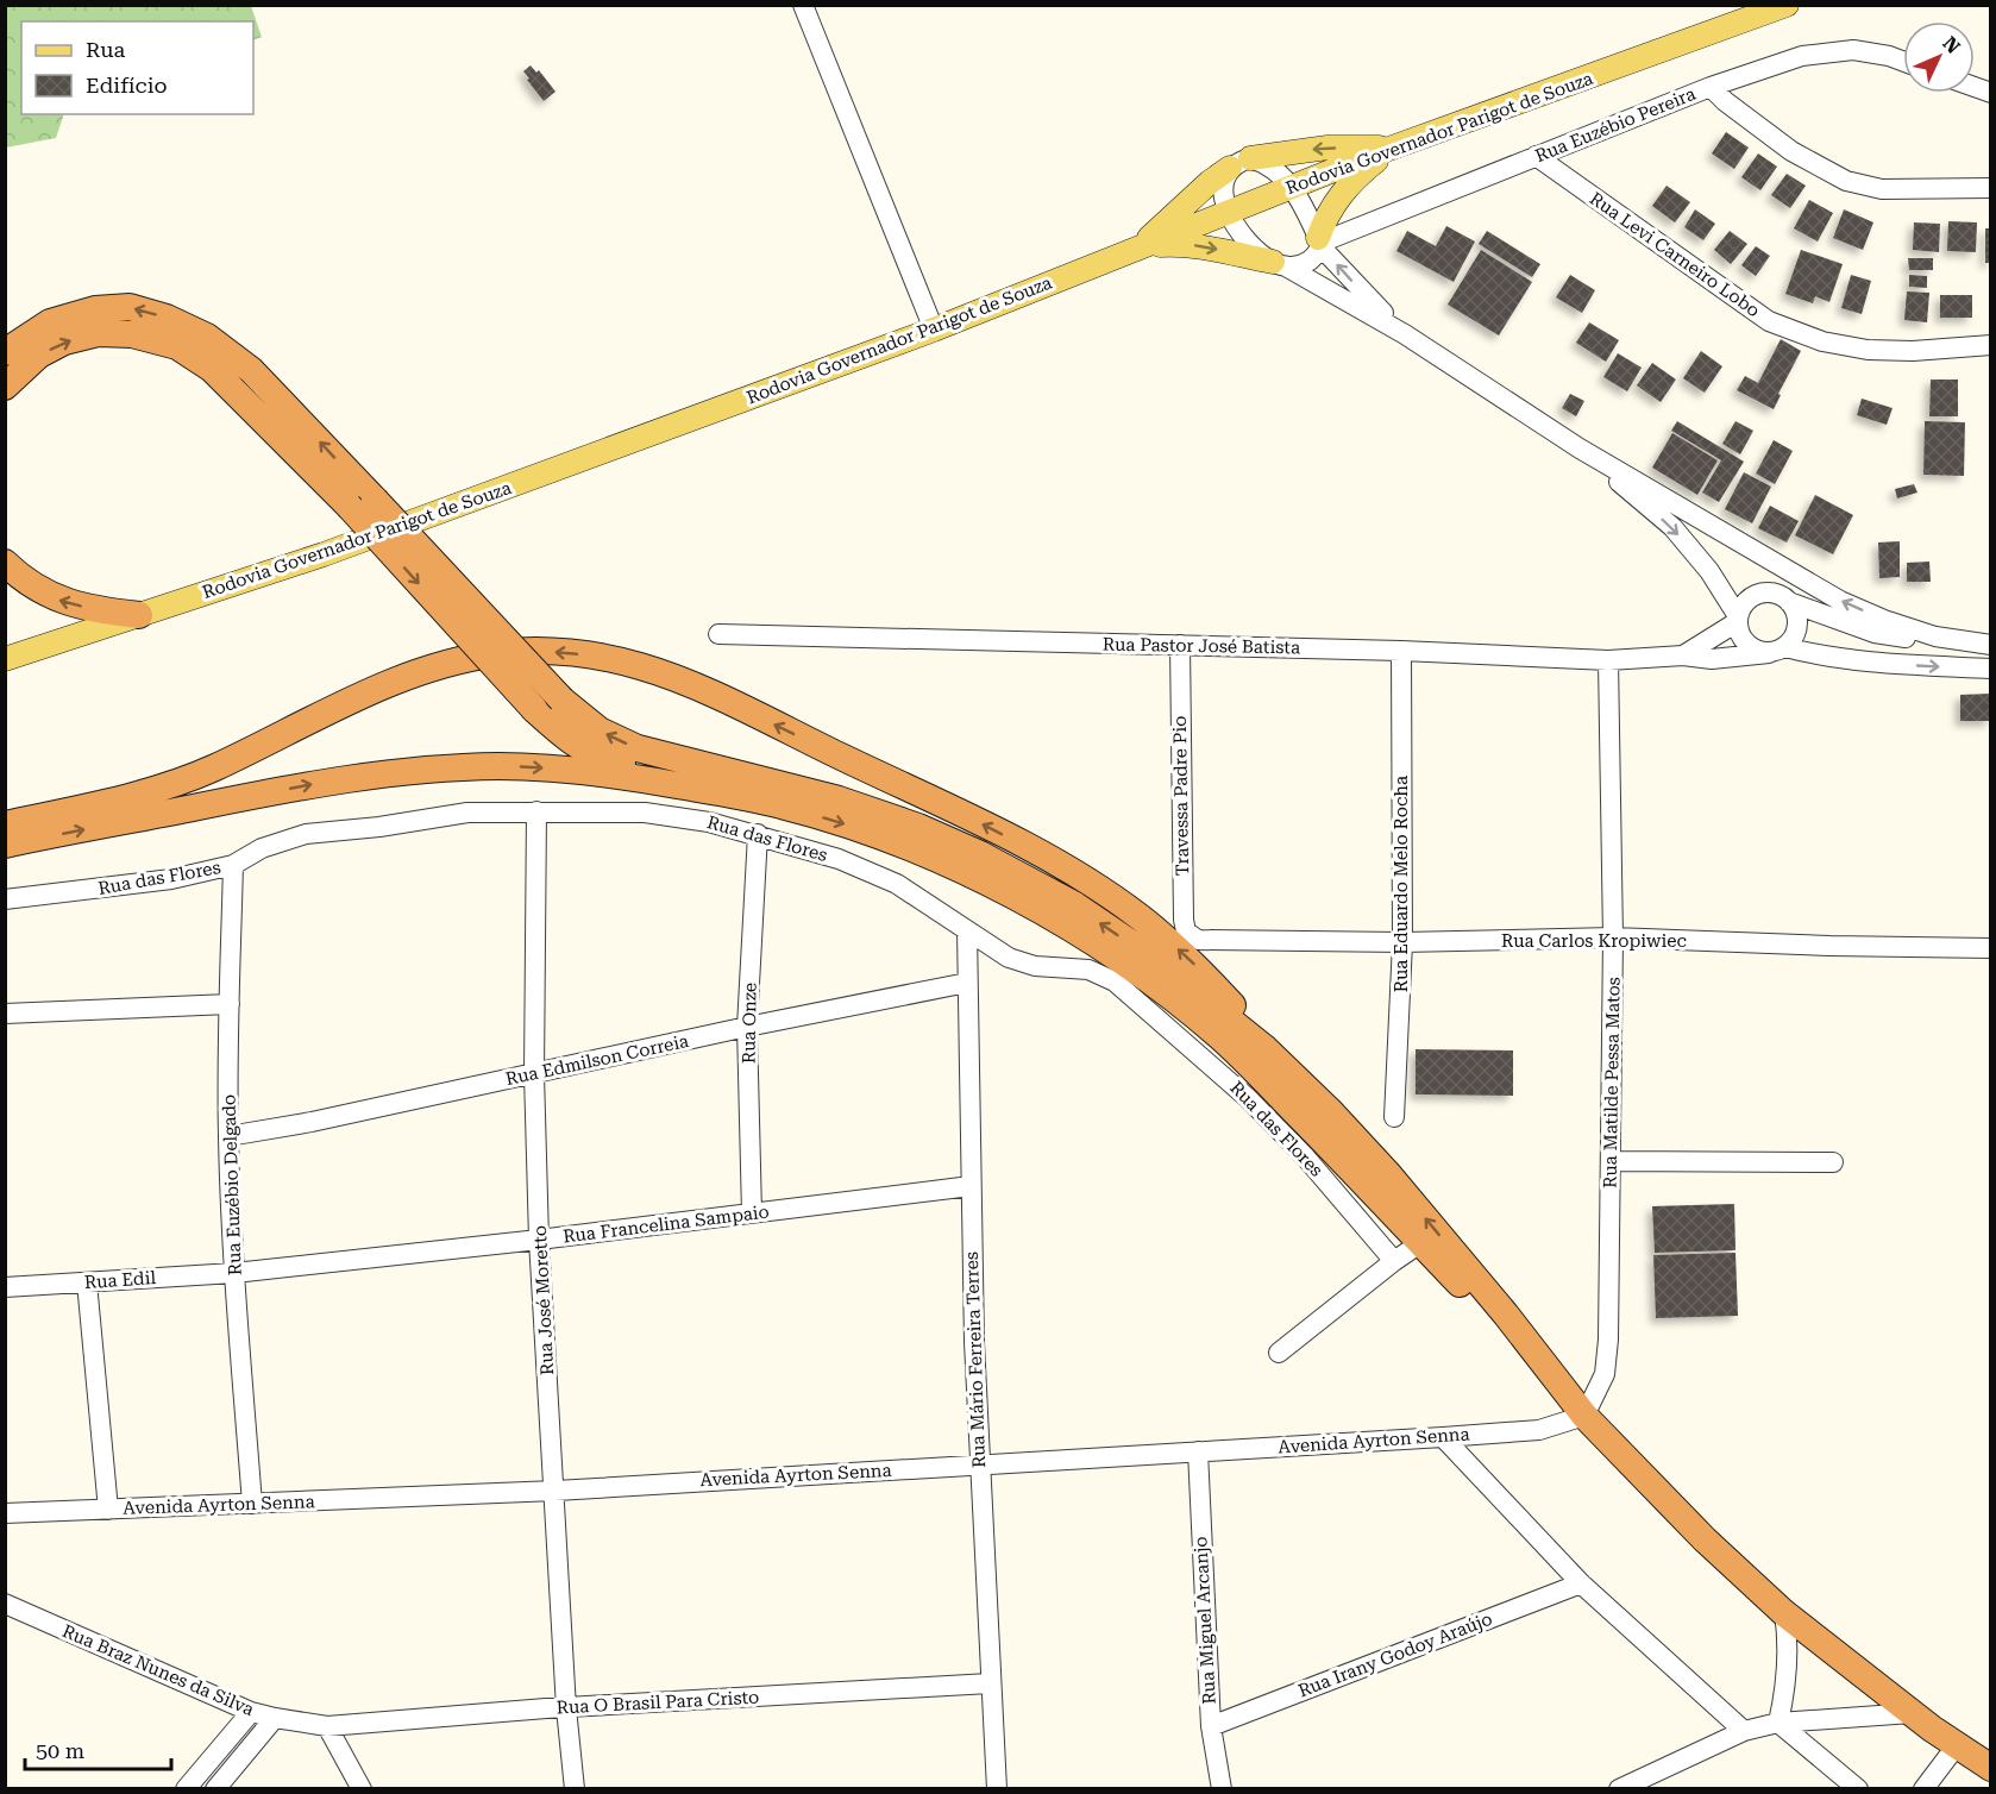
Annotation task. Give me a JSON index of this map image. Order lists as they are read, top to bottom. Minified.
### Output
{"streets":{"main road":["Rodovia Governador Parigot de Souza"],"street":["Rua Euzébio Pereira","Rua Levi Carneiro Lobo","Rua Pastor José Batista","Travessa Padre Pio","Rua das Flores","Rua Eduardo Melo Rocha","Rua Carlos Kropiwiec","Rua Onze","Rua Edmilson Correia","Rua Matilde Pessa Matos","Rua Euzébio Delgado","Rua Francelina Sampaio","Rua Edil","Rua José Moretto","Rua Mário Ferreira Terres","Avenida Ayrton Senna","Rua Miguel Arcanjo","Rua Irany Godoy Araújo","Rua Braz Nunes da Silva","Rua O Brasil Para Cristo"]},"crossings":[["Rua Euzébio Pereira","Rua Levi Carneiro Lobo"],["Rua Pastor José Batista","Travessa Padre Pio"],["Rua Pastor José Batista","Rua Eduardo Melo Rocha"],["Rua Pastor José Batista","Rua Matilde Pessa Matos"],["Travessa Padre Pio","Rua Carlos Kropiwiec"],["Rua das Flores","Rua Onze"],["Rua das Flores","Rua Euzébio Delgado"],["Rua das Flores","Rua José Moretto"],["Rua das Flores","Rua Mário Ferreira Terres"],["Rua Eduardo Melo Rocha","Rua Carlos Kropiwiec"],["Rua Carlos Kropiwiec","Rua Matilde Pessa Matos"],["Rua Onze","Rua Edmilson Correia"],["Rua Onze","Rua Francelina Sampaio"],["Rua Edmilson Correia","Rua Euzébio Delgado"],["Rua Edmilson Correia","Rua José Moretto"],["Rua Edmilson Correia","Rua Mário Ferreira Terres"],["Rua Matilde Pessa Matos","Avenida Ayrton Senna"],["Rua Euzébio Delgado","Rua Francelina Sampaio"],["Rua Euzébio Delgado","Rua Edil"],["Rua Euzébio Delgado","Avenida Ayrton Senna"],["Rua Francelina Sampaio","Rua Edil"],["Rua Francelina Sampaio","Rua José Moretto"],["Rua Francelina Sampaio","Rua Mário Ferreira Terres"],["Rua José Moretto","Avenida Ayrton Senna"],["Rua José Moretto","Rua O Brasil Para Cristo"],["Rua Mário Ferreira Terres","Avenida Ayrton Senna"],["Rua Mário Ferreira Terres","Rua O Brasil Para Cristo"],["Avenida Ayrton Senna","Rua Miguel Arcanjo"],["Rua Miguel Arcanjo","Rua Irany Godoy Araújo"],["Rua Braz Nunes da Silva","Rua O Brasil Para Cristo"]],"legend":["Rua","Edifício"],"scale_bar":"50 m","north":"top right"}
